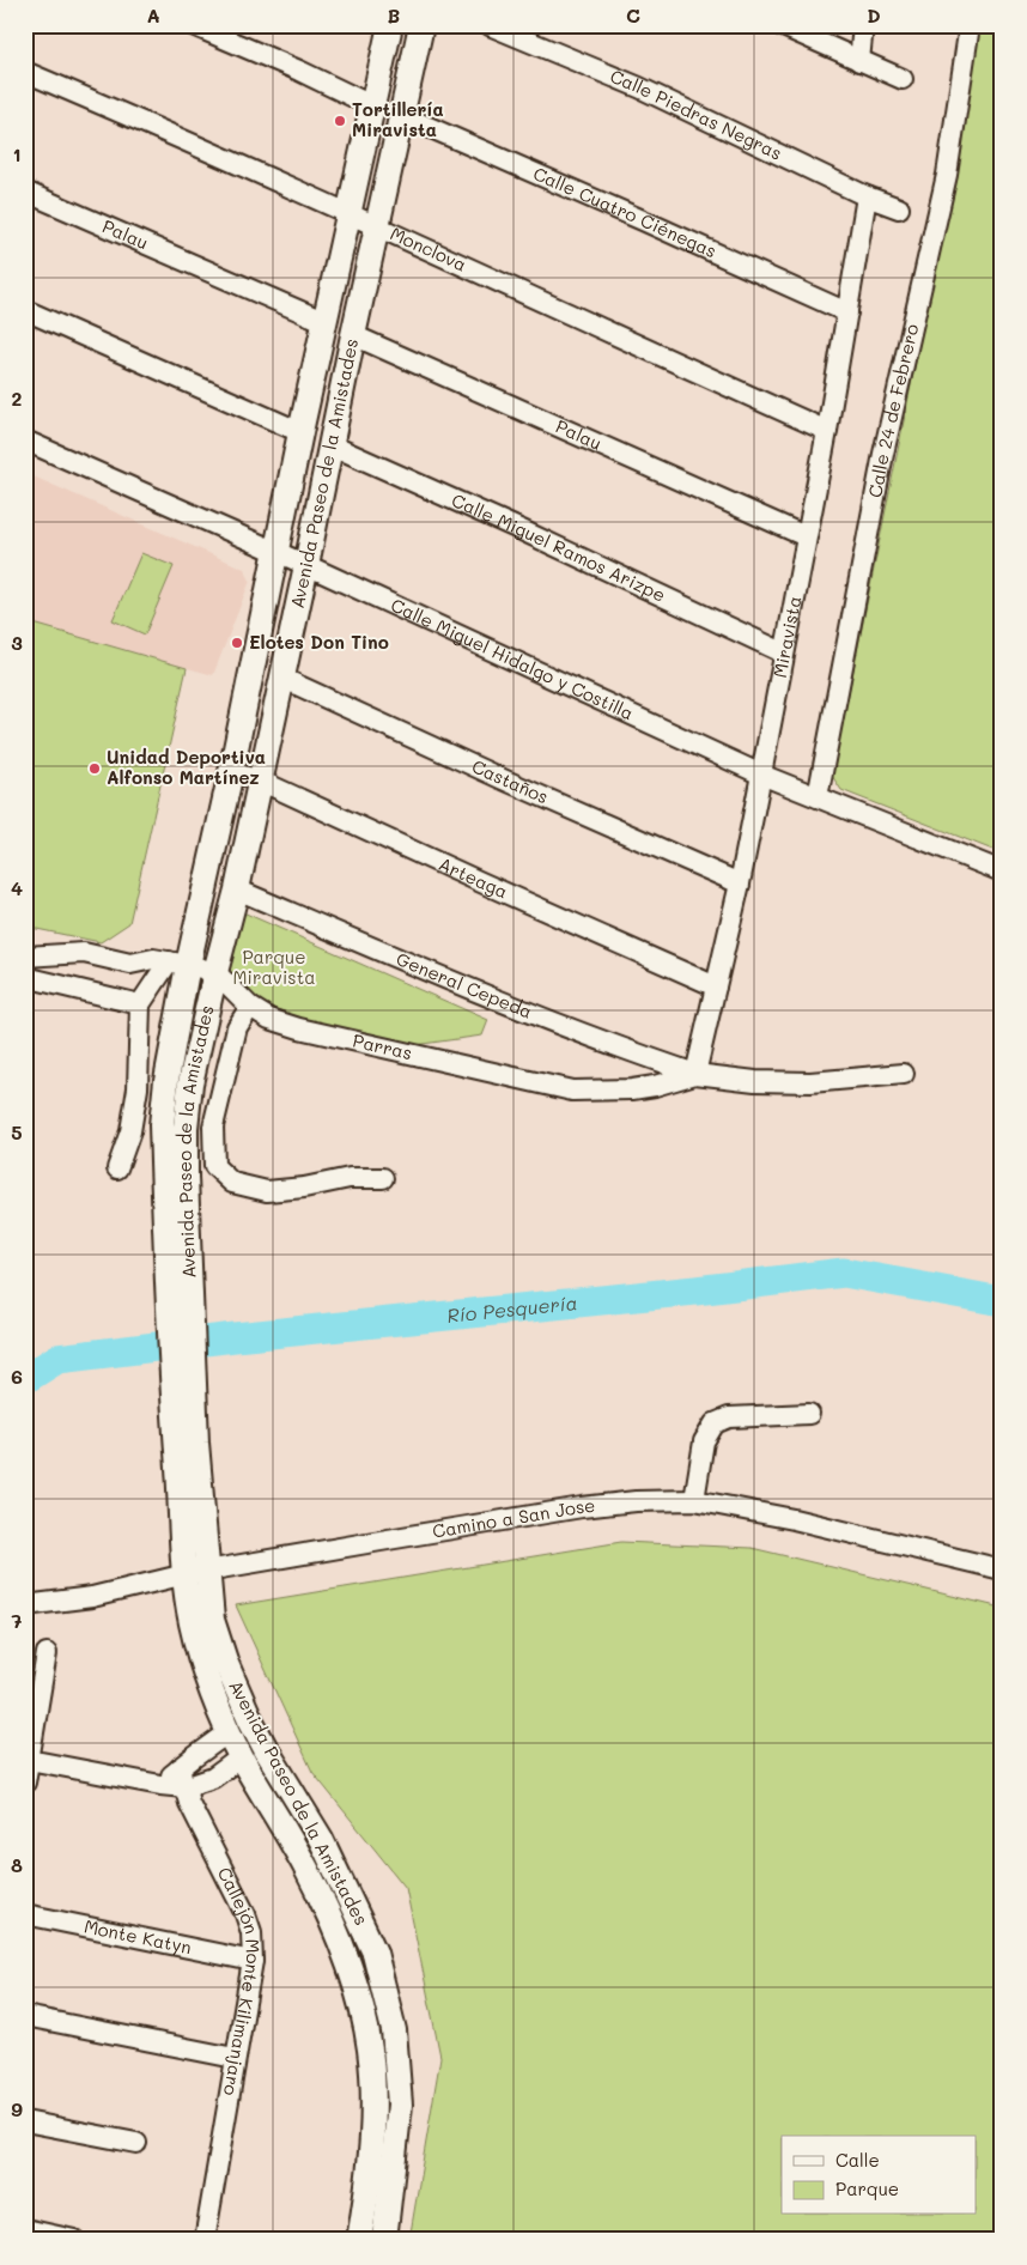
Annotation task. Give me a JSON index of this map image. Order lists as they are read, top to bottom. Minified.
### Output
{"streets":{"street":["Calle Piedras Negras","Calle Cuatro Ciénegas","Palau","Monclova","Calle 24 de Febrero","Avenida Paseo de la Amistades","Calle Miguel Ramos Arizpe","Miravista","Calle Miguel Hidalgo y Costilla","Castaños","Arteaga","General Cepeda","Parras","Camino a San Jose","Monte Katyn","Callejón Monte Kilimanjaro"]},"crossings":[["Calle Piedras Negras","Miravista"],["Calle Cuatro Ciénegas","Avenida Paseo de la Amistades"],["Calle Cuatro Ciénegas","Miravista"],["Palau","Avenida Paseo de la Amistades"],["Palau","Miravista"],["Monclova","Avenida Paseo de la Amistades"],["Monclova","Miravista"],["Calle 24 de Febrero","Calle Miguel Hidalgo y Costilla"],["Avenida Paseo de la Amistades","Calle Miguel Ramos Arizpe"],["Avenida Paseo de la Amistades","Calle Miguel Hidalgo y Costilla"],["Avenida Paseo de la Amistades","Castaños"],["Avenida Paseo de la Amistades","Arteaga"],["Avenida Paseo de la Amistades","General Cepeda"],["Avenida Paseo de la Amistades","Parras"],["Avenida Paseo de la Amistades","Camino a San Jose"],["Calle Miguel Ramos Arizpe","Miravista"],["Miravista","Calle Miguel Hidalgo y Costilla"],["Miravista","Castaños"],["Miravista","Arteaga"],["Miravista","General Cepeda"],["Miravista","Parras"],["General Cepeda","Parras"],["Monte Katyn","Callejón Monte Kilimanjaro"]],"water":["Río Pesquería"],"parks":["Parque Miravista"],"places":["Tortillería Miravista","Elotes Don Tino","Unidad Deportiva Alfonso Martínez"],"legend":["Calle","Parque"],"grid":{"columns":["A","B","C","D"],"rows":["1","2","3","4","5","6","7","8","9"]}}
